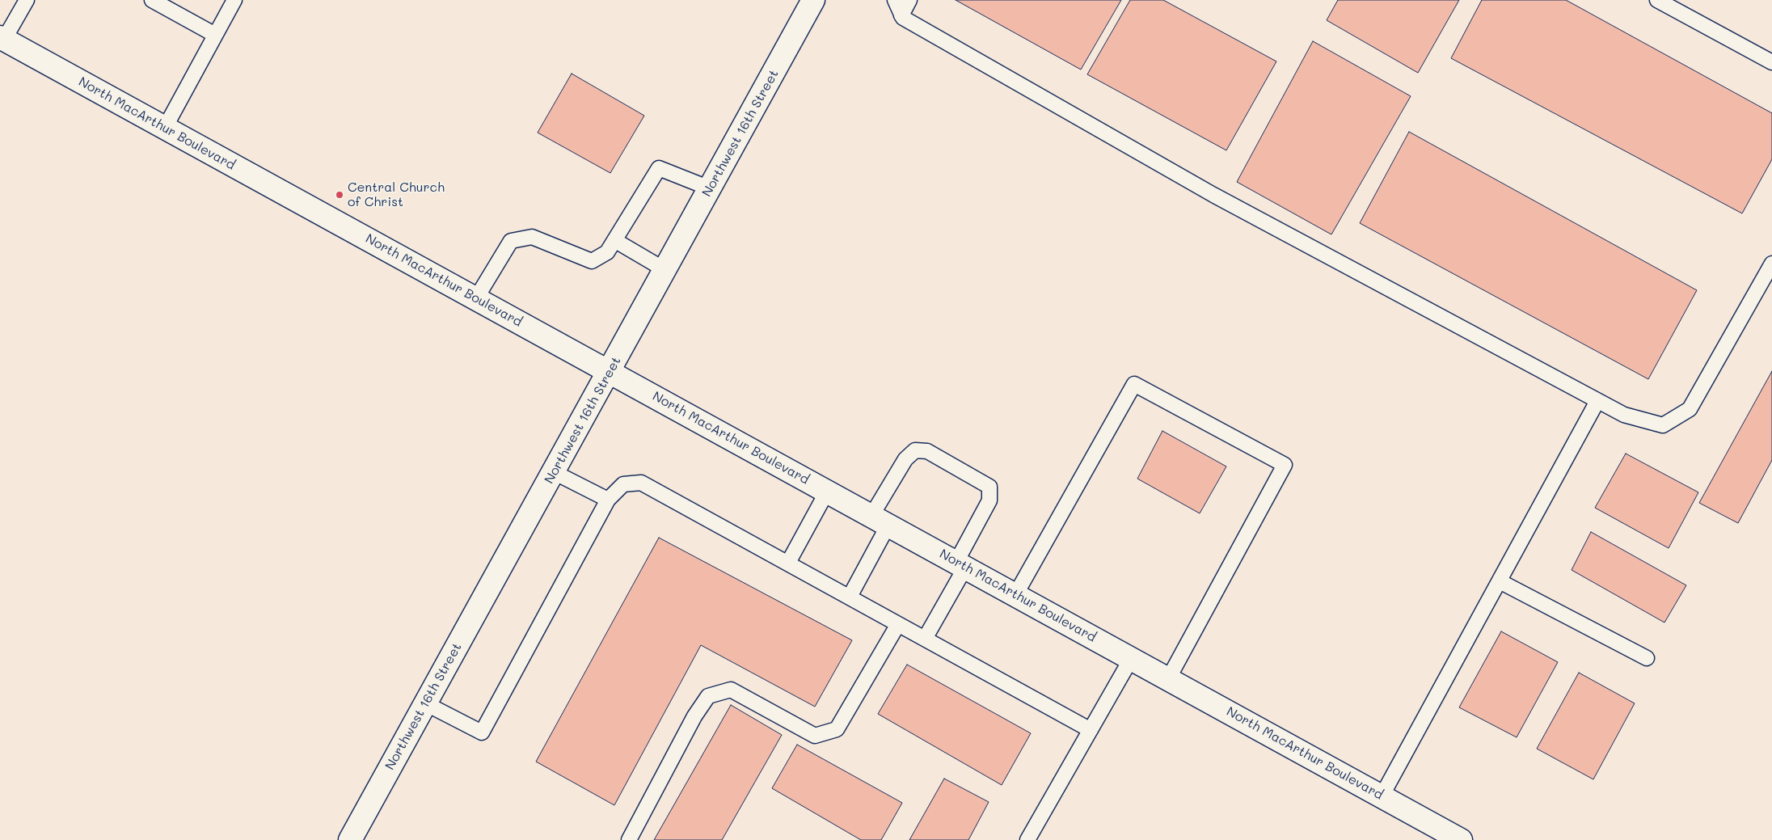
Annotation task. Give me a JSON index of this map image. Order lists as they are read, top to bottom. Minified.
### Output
{"streets":{"main road":["North MacArthur Boulevard","Northwest 16th Street"]},"crossings":[["North MacArthur Boulevard","Northwest 16th Street"]],"places":["Central Church of Christ"]}
